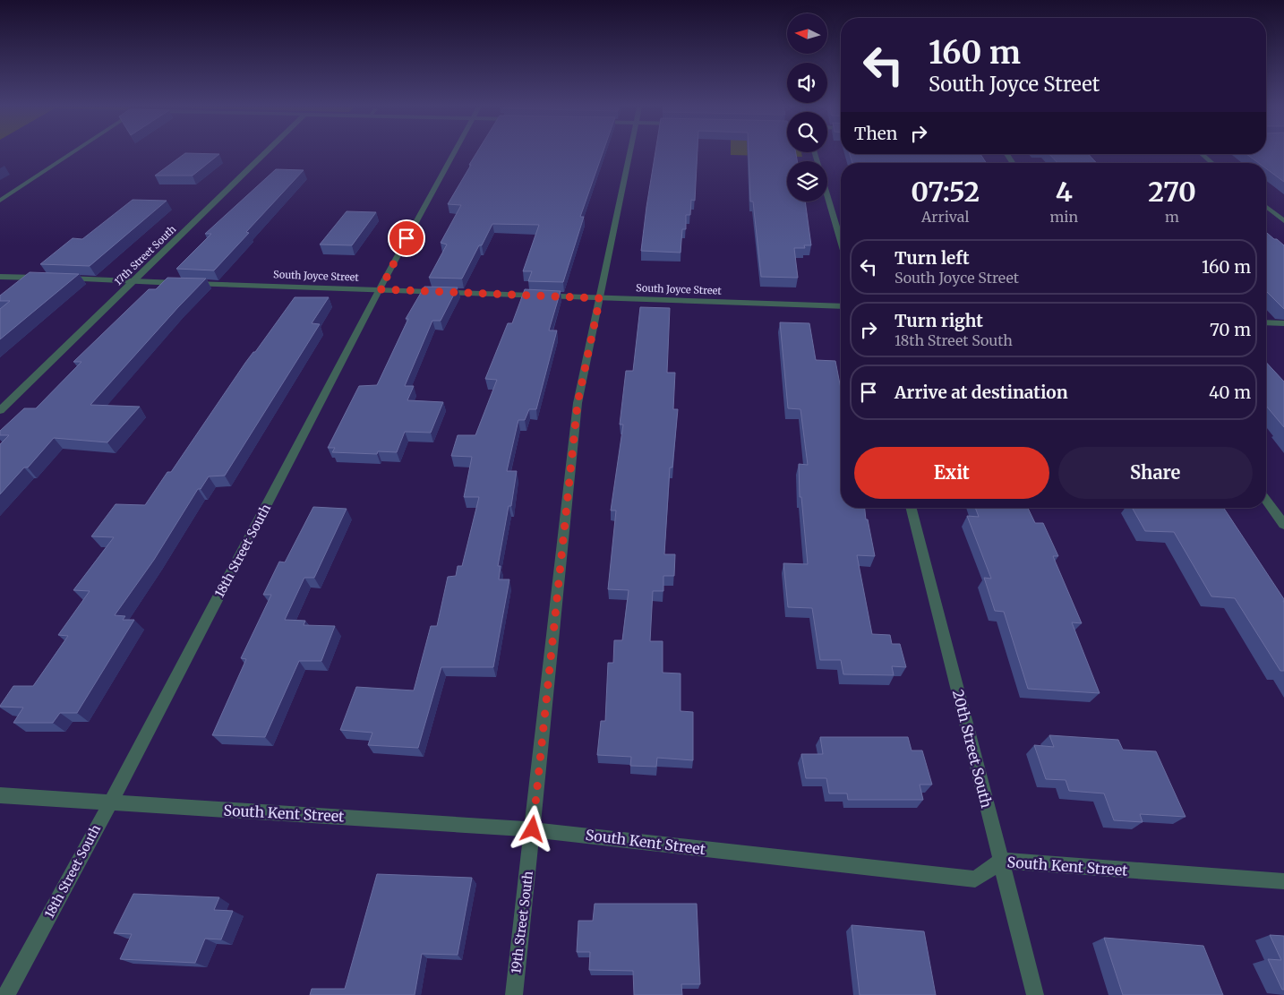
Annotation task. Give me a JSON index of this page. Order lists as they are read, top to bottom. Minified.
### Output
{"streets":{"street":["17th Street South","South Joyce Street","18th Street South","20th Street South","South Kent Street","19th Street South"]},"crossings":[["17th Street South","South Joyce Street"],["South Joyce Street","18th Street South"],["South Joyce Street","19th Street South"],["18th Street South","South Kent Street"],["20th Street South","South Kent Street"],["South Kent Street","19th Street South"]],"north":"left","page":{"turn":["160 m","South Joyce Street"],"then":"Then","eta":["07:52","Arrival","4","min","270","m"],"list":[{"name":"Turn left","note":"South Joyce Street","value":"160 m"},{"name":"Turn right","note":"18th Street South","value":"70 m"},{"name":"Arrive at destination","value":"40 m"}],"buttons":["Exit","Share"]}}
